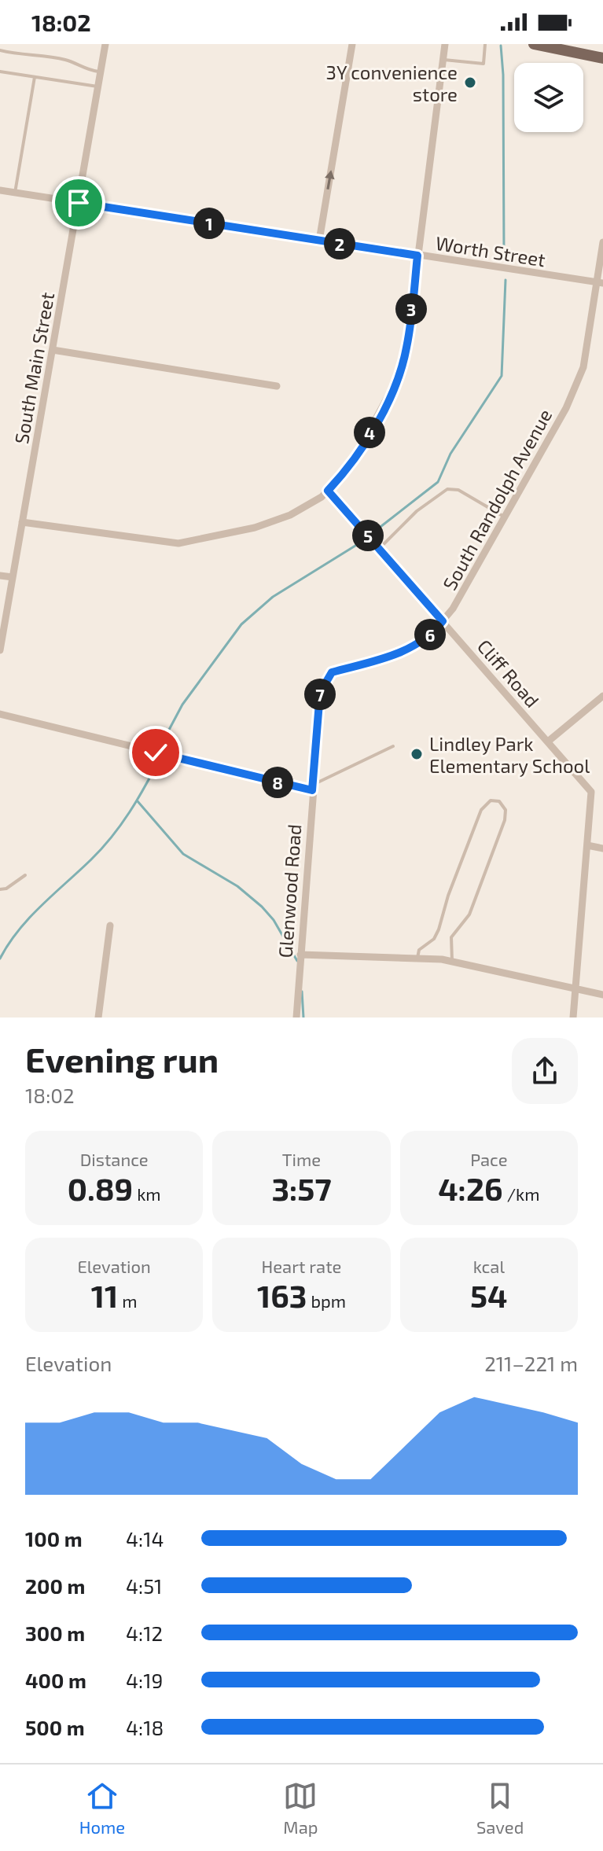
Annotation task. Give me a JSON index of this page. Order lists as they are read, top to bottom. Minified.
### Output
{"streets":{"street":["Worth Street","South Main Street","South Randolph Avenue","Cliff Road","Glenwood Road"]},"crossings":[["Worth Street","South Main Street"],["Worth Street","South Randolph Avenue"],["South Randolph Avenue","Cliff Road"],["South Randolph Avenue","Glenwood Road"]],"places":["3Y convenience store","Lindley Park Elementary School"],"page":{"status":"18:02","pins":["1","2","3","4","5","6","7","8"],"heading":["Evening run","18:02"],"stats":[["Distance","0.89 km"],["Time","3:57"],["Pace","4:26 /km"],["Elevation","11 m"],["Heart rate","163 bpm"],["kcal","54"]],"chart":["Elevation","211–221 m"],"list":[{"name":"100 m","note":"4:14"},{"name":"200 m","note":"4:51"},{"name":"300 m","note":"4:12"},{"name":"400 m","note":"4:19"},{"name":"500 m","note":"4:18"}],"tabs":["Home","Map","Saved"]}}
